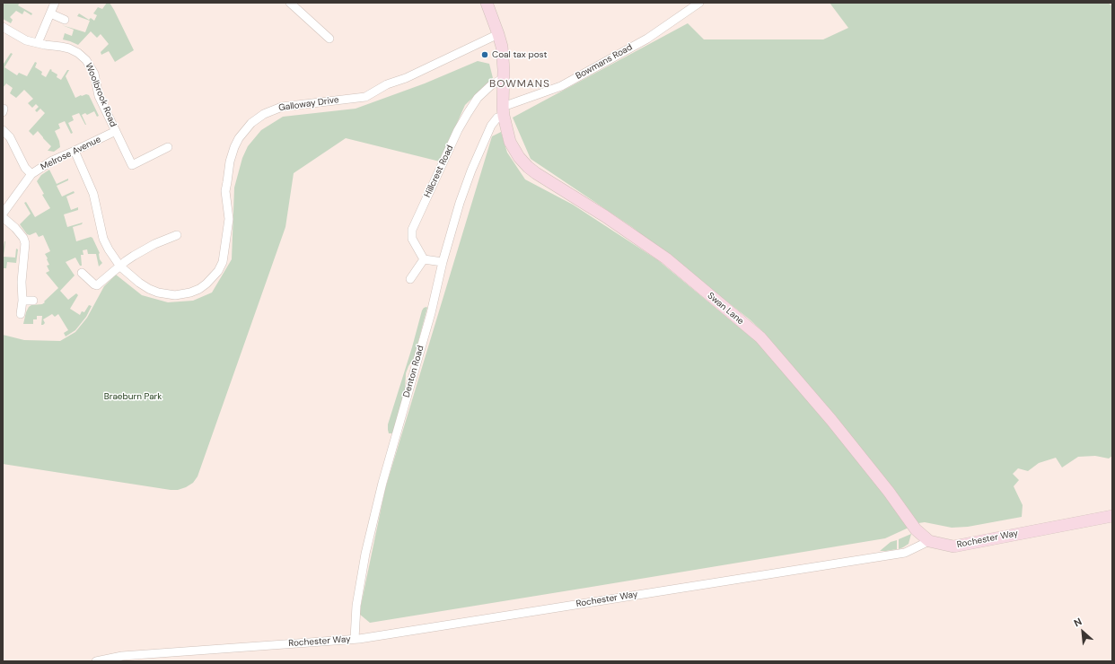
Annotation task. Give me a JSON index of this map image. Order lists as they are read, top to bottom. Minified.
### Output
{"streets":{"street":["Bowmans Road","Woolbrook Road","Galloway Drive","Melrose Avenue","Hillcrest Road","Swan Lane","Denton Road","Rochester Way"]},"crossings":[["Bowmans Road","Swan Lane"],["Bowmans Road","Denton Road"],["Woolbrook Road","Melrose Avenue"],["Galloway Drive","Melrose Avenue"],["Galloway Drive","Swan Lane"],["Hillcrest Road","Swan Lane"],["Swan Lane","Denton Road"],["Swan Lane","Rochester Way"],["Denton Road","Rochester Way"]],"districts":["BOWMANS"],"parks":["Braeburn Park"],"places":["Coal tax post"],"north":"top left"}
